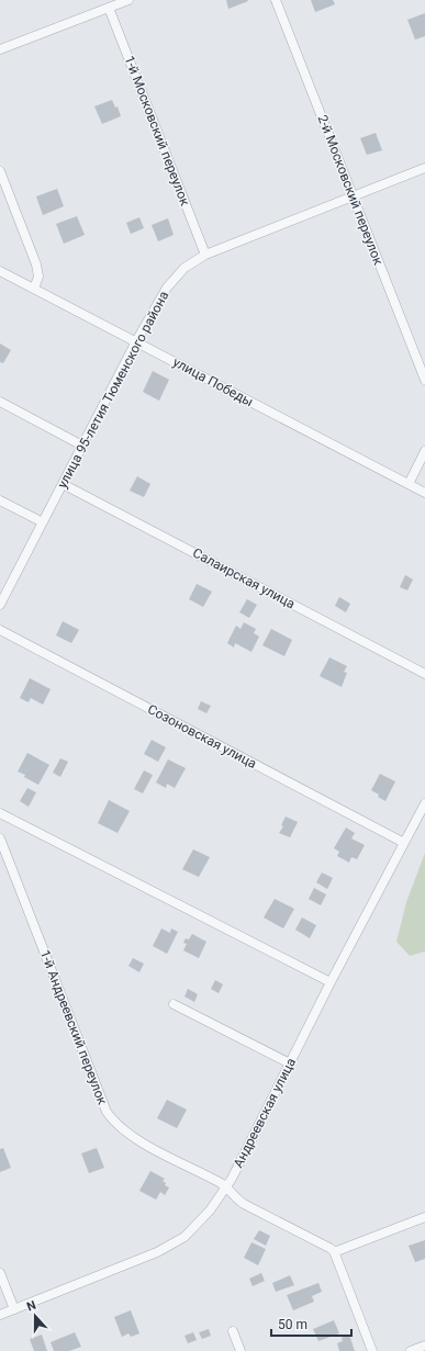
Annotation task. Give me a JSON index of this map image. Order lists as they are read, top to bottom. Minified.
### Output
{"streets":{"street":["1-й Московский переулок","2-й Московский переулок","улица Победы","улица 95-летия Тюменского района","Салаирская улица","Созоновская улица","1-й Андреевский переулок","Андреевская улица"]},"crossings":[["1-й Московский переулок","улица 95-летия Тюменского района"],["2-й Московский переулок","улица 95-летия Тюменского района"],["улица Победы","улица 95-летия Тюменского района"],["улица 95-летия Тюменского района","Салаирская улица"],["Созоновская улица","Андреевская улица"],["1-й Андреевский переулок","Андреевская улица"]],"scale_bar":"50 m","north":"top"}
